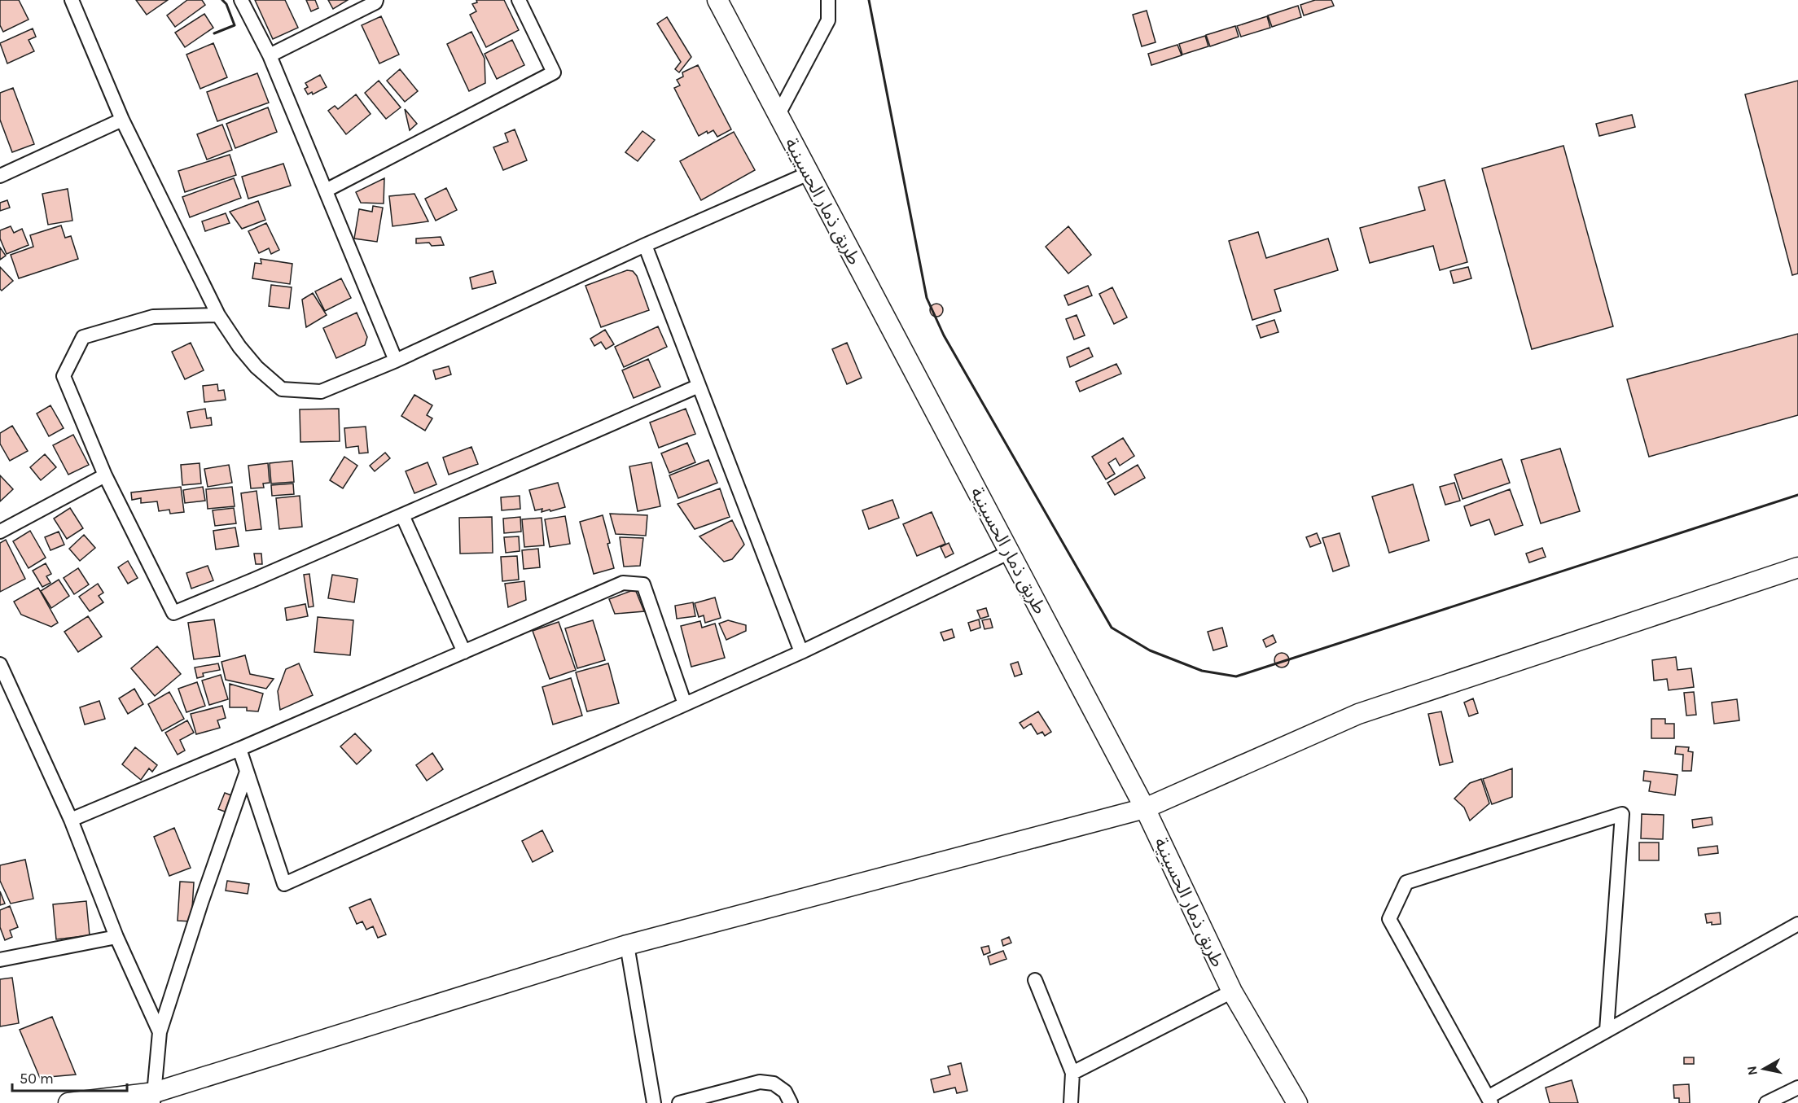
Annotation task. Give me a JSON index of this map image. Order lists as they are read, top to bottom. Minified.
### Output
{"streets":{"street":["طريق ذمار الحسينية"]},"scale_bar":"50 m","north":"left"}
